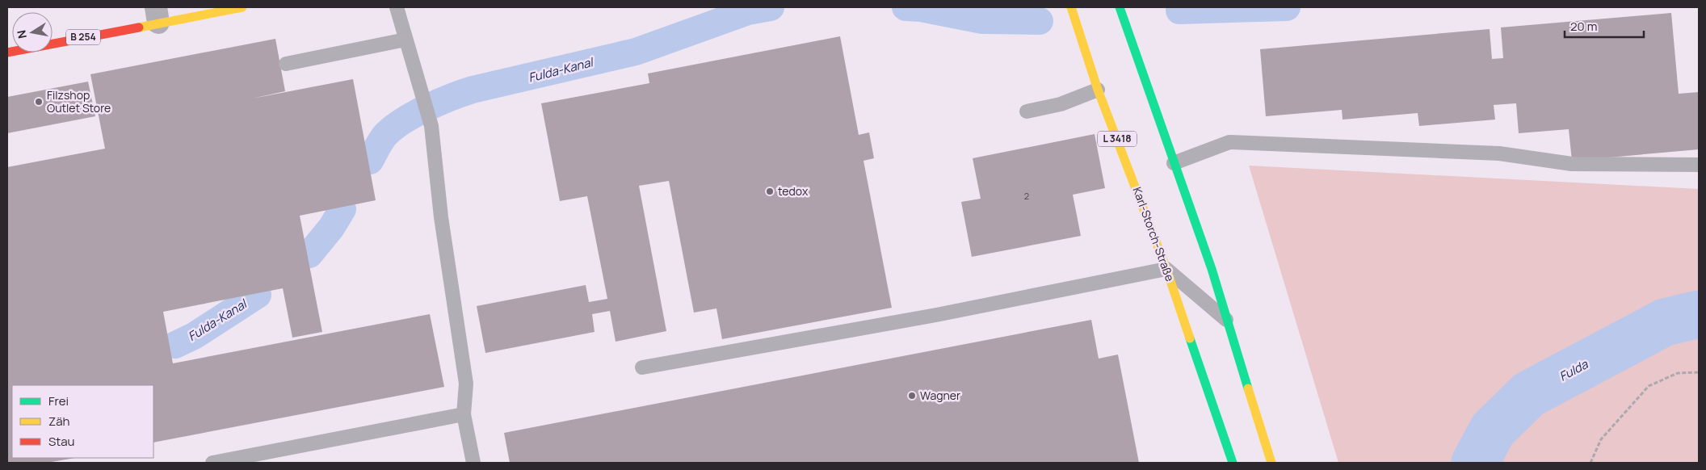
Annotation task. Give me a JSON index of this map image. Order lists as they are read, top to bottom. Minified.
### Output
{"streets":{"main road":["B 254","L 3418","Karl-Storch-Straße"]},"water":["Fulda-Kanal","Fulda"],"places":["Filzshop Outlet Store","tedox","Wagner"],"house_numbers":["2"],"legend":["Frei","Zäh","Stau"],"scale_bar":"20 m","north":"left"}
